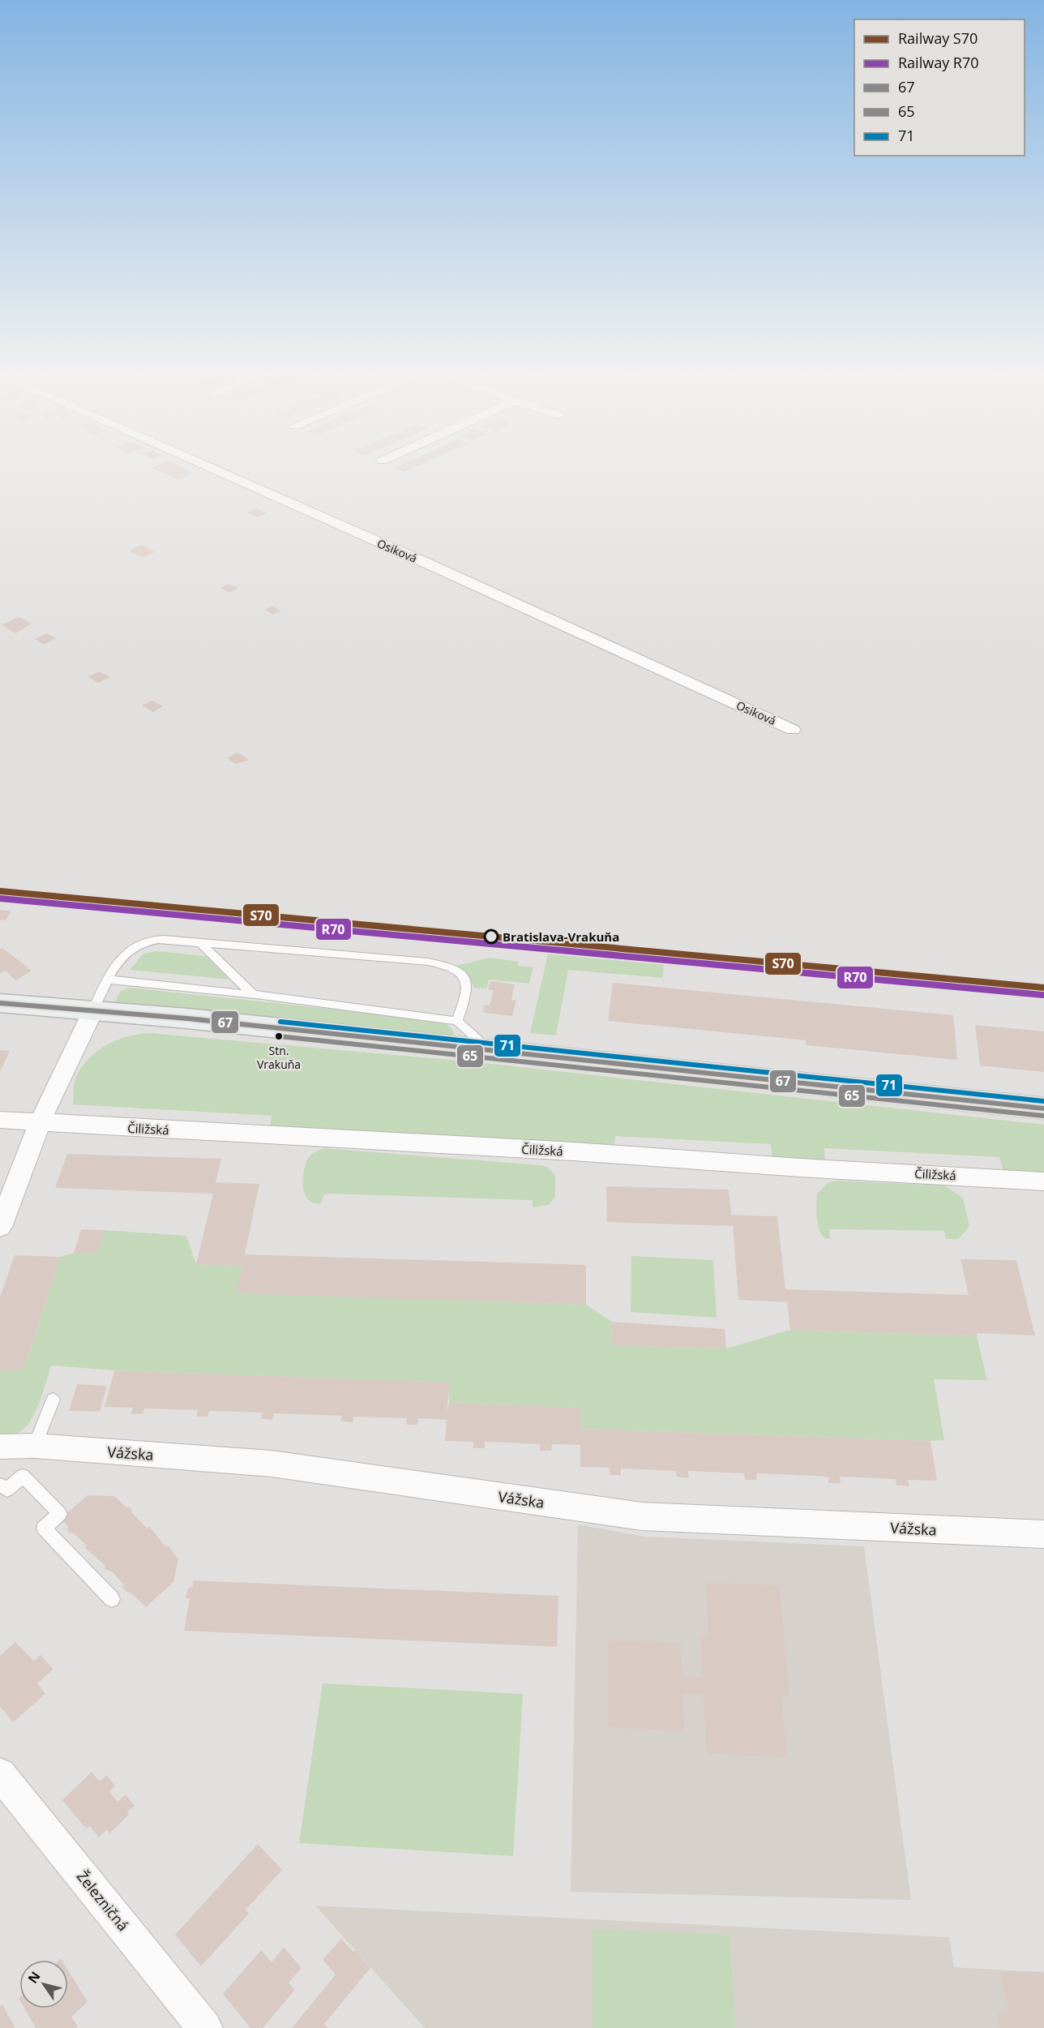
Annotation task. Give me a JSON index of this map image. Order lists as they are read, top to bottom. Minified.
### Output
{"streets":{"street":["Osiková","Čiližská","Vážska","Železničná"]},"places":["Bratislava-Vrakuňa","Stn. Vrakuňa"],"lines":["rail line S70","rail line R70","transit line 67","transit line 71","transit line 65"],"legend":["Railway S70","Railway R70","67","65","71"],"north":"top left"}
